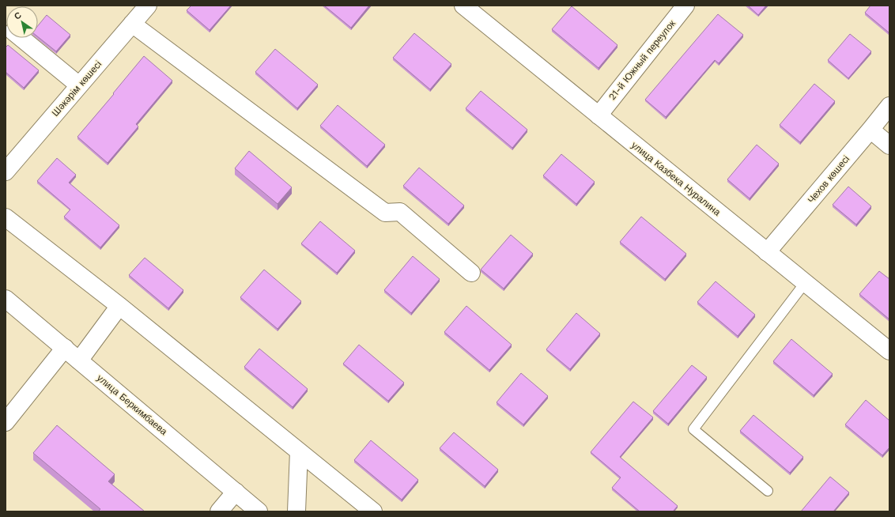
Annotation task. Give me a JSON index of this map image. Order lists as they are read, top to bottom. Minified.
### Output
{"streets":{"street":["21-й Южный переулок","Шәкәрім көшесі","улица Казбека Нуралина","Чехов көшесі","улица Беркимбаева"]},"crossings":[["21-й Южный переулок","улица Казбека Нуралина"],["улица Казбека Нуралина","Чехов көшесі"]],"north":"top left"}
